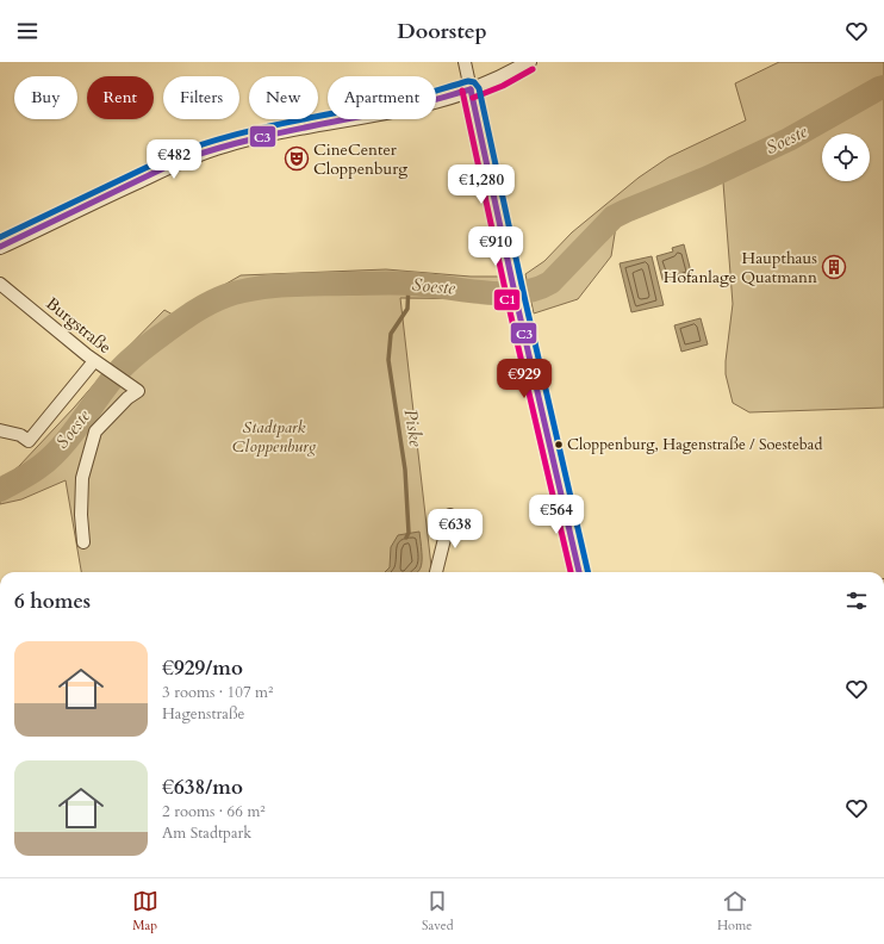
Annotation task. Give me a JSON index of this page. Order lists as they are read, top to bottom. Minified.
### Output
{"streets":{"street":["Burgstraße"]},"water":["Soeste","Piske"],"parks":["Stadtpark Cloppenburg"],"places":{"theatre":["CineCenter Cloppenburg"],"building":["Haupthaus Hofanlage Quatmann"],"other":["Cloppenburg, Hagenstraße / Soestebad"]},"lines":["transit line C1","transit line C3"],"page":{"header":"Doorstep","chip":["Buy","Rent","Filters","New","Apartment"],"price":["€482","€1,280","€910","€929","€564","€638"],"heading":"6 homes","list":[{"name":"€929/mo","note":"3 rooms · 107 m² · Hagenstraße"},{"name":"€638/mo","note":"2 rooms · 66 m² · Am Stadtpark"}],"tabs":["Map","Saved","Home"]}}
